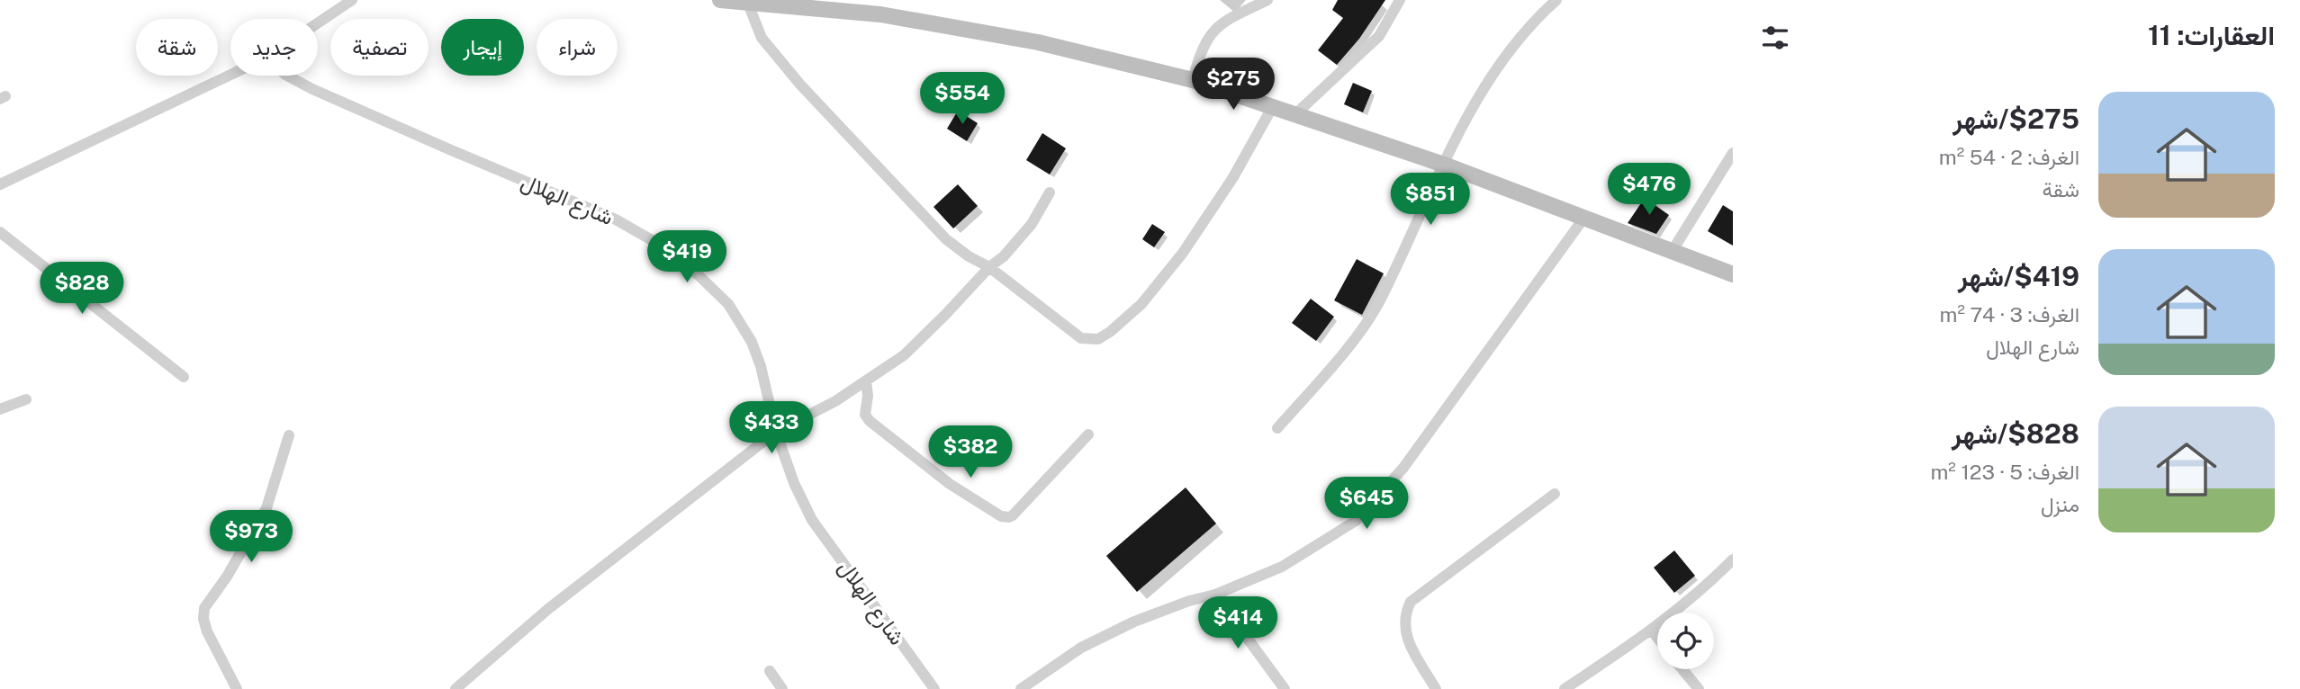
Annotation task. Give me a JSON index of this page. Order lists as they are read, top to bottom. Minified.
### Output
{"streets":{"street":["شارع الهلال"]},"page":{"heading":"العقارات: 11","chip":["شراء","إيجار","تصفية","جديد","شقة"],"price":["$275","$554","$476","$851","$419","$828","$433","$382","$645","$973","$414"],"list":[{"name":"$275/شهر","note":"الغرف: 2 · 54 m² · شقة"},{"name":"$419/شهر","note":"الغرف: 3 · 74 m² · شارع الهلال"},{"name":"$828/شهر","note":"الغرف: 5 · 123 m² · منزل"}]}}
